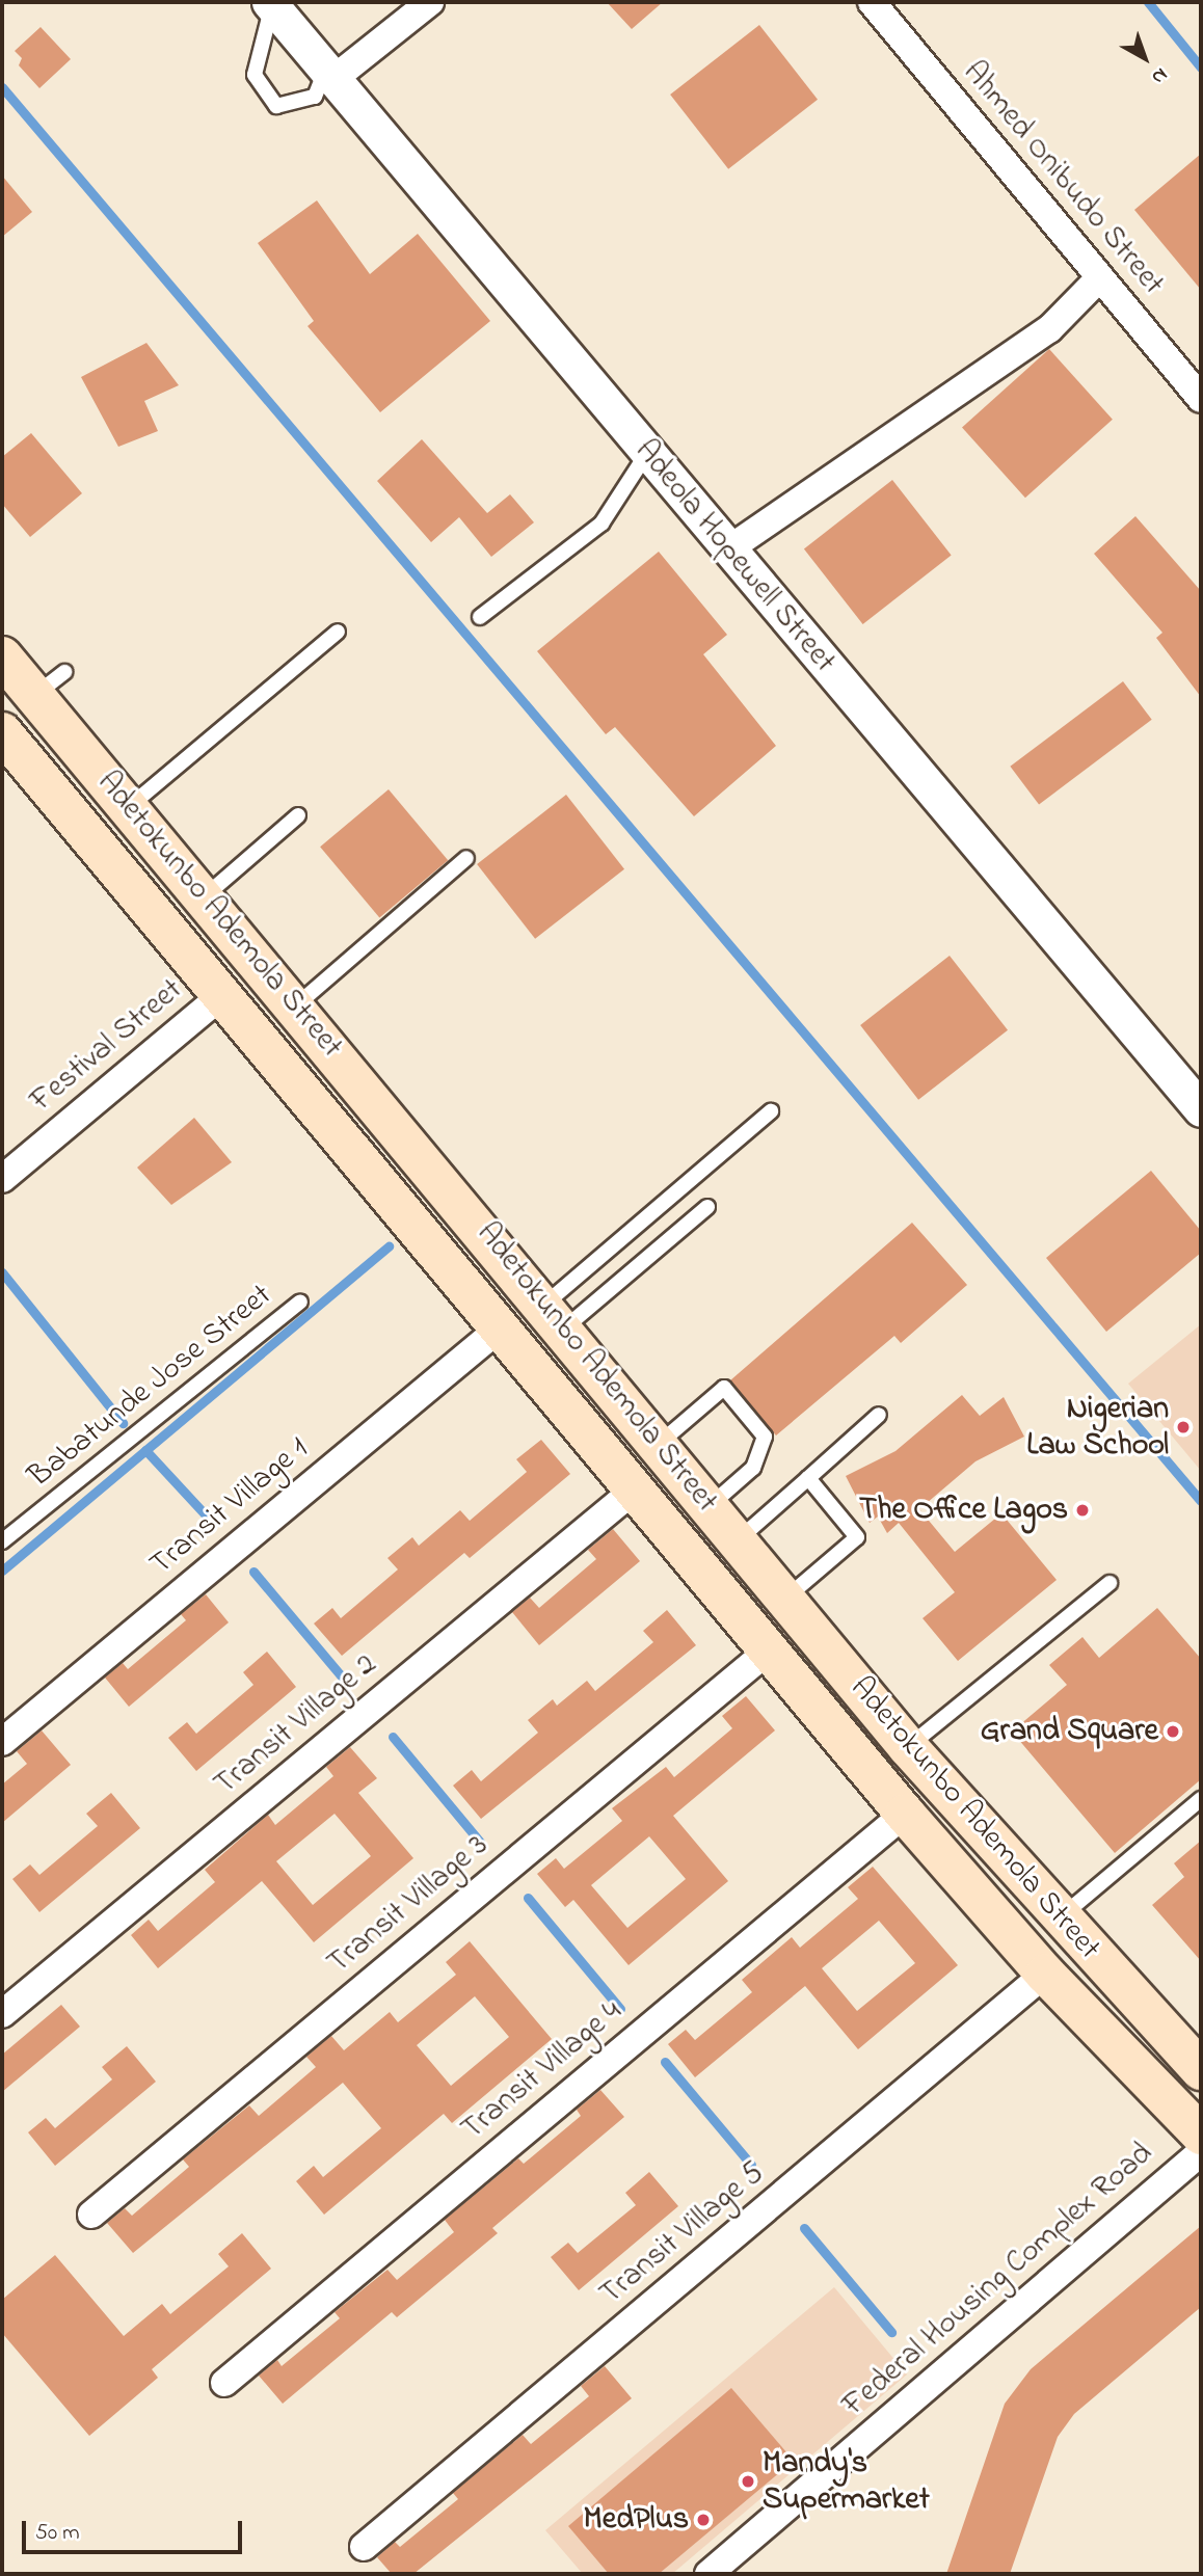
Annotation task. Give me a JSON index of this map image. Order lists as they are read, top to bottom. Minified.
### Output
{"streets":{"main road":["Adetokunbo Ademola Street"],"street":["Ahmed Onibudo Street","Adeola Hopewell Street","Festival Street","Transit Village 1","Transit Village 2","Transit Village 3","Transit Village 4","Transit Village 5","Federal Housing Complex Road"],"lane":["Babatunde Jose Street"]},"crossings":[["Adetokunbo Ademola Street","Festival Street"],["Adetokunbo Ademola Street","Transit Village 1"],["Adetokunbo Ademola Street","Transit Village 2"],["Adetokunbo Ademola Street","Transit Village 3"],["Adetokunbo Ademola Street","Transit Village 4"],["Adetokunbo Ademola Street","Transit Village 5"]],"places":["Nigerian Law School","The Office Lagos","Grand Square","Mandy's Supermarket","MedPlus"],"scale_bar":"50 m","north":"bottom right"}
